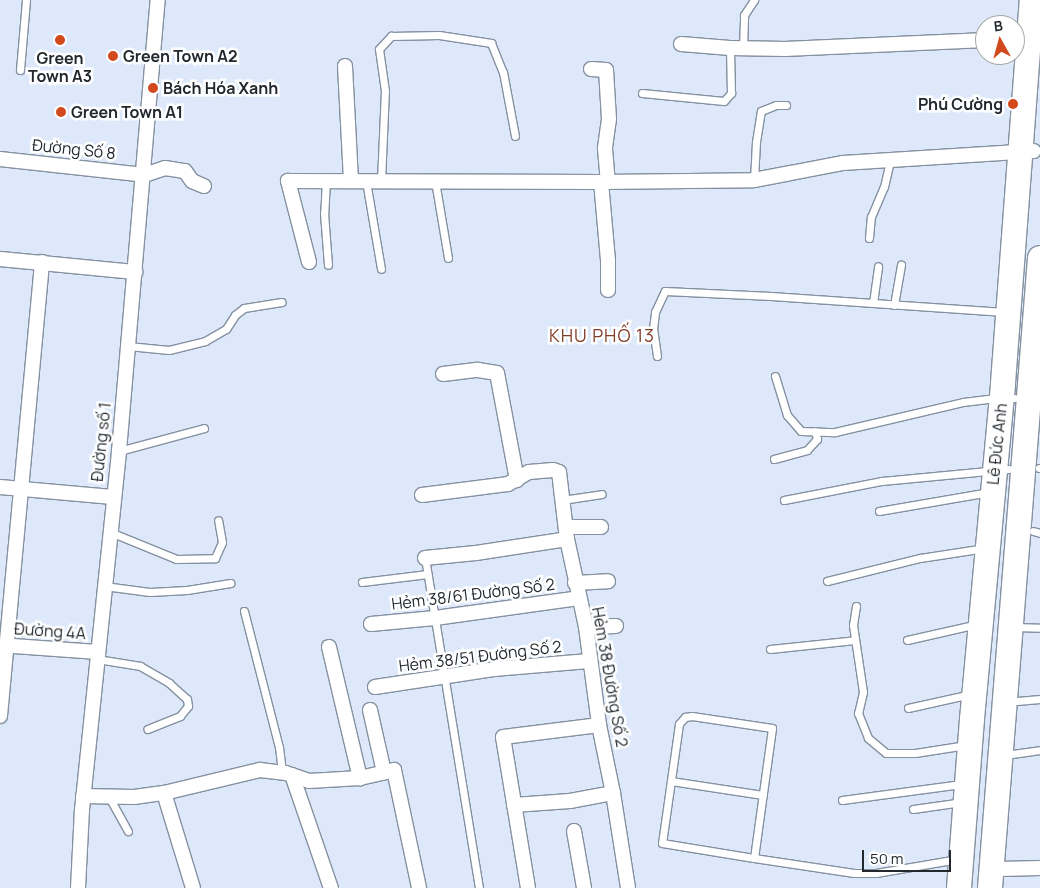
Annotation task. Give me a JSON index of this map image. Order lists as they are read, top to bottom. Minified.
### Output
{"streets":{"highway":["Lê Đức Anh"],"street":["Đường Số 8","Đường số 1","Hẻm 38/61 Đường Số 2","Đường 4A","Hẻm 38/51 Đường Số 2","Hẻm 38 Đường Số 2"]},"crossings":[["Đường Số 8","Đường số 1"],["Đường số 1","Đường 4A"],["Hẻm 38/61 Đường Số 2","Hẻm 38 Đường Số 2"],["Hẻm 38/51 Đường Số 2","Hẻm 38 Đường Số 2"]],"districts":["KHU PHỐ 13"],"places":["Green Town A3","Green Town A2","Bách Hóa Xanh","Phú Cường","Green Town A1"],"scale_bar":"50 m","north":"top"}
